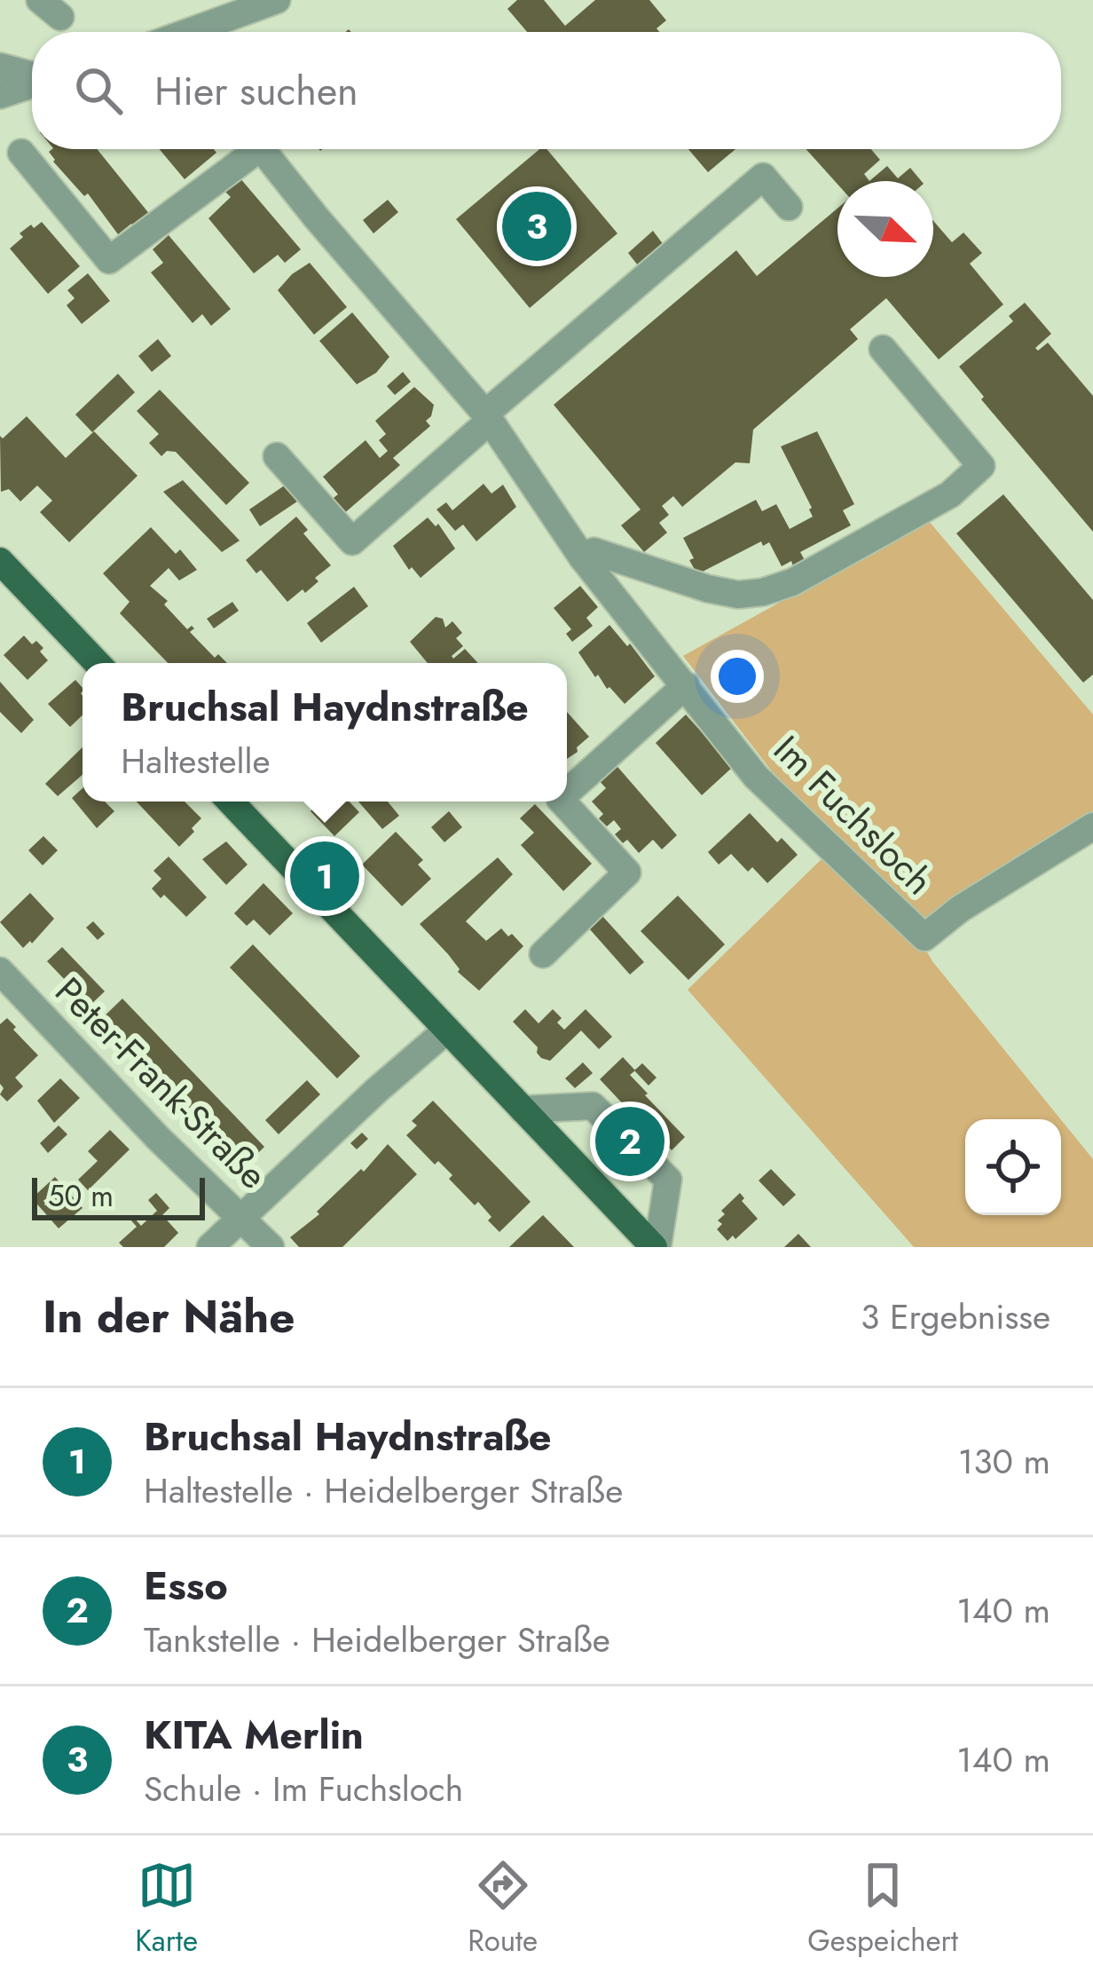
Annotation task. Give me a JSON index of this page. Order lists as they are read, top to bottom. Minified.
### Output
{"streets":{"street":["Im Fuchsloch","Peter-Frank-Straße"]},"scale_bar":"50 m","north":"bottom right","page":{"search":"Hier suchen","pins":["3","1","2"],"popup":["Bruchsal Haydnstraße","Haltestelle"],"scale":"50 m","heading":["In der Nähe","3 Ergebnisse"],"list":[{"mark":"1","name":"Bruchsal Haydnstraße","note":"Haltestelle · Heidelberger Straße","value":"130 m"},{"mark":"2","name":"Esso","note":"Tankstelle · Heidelberger Straße","value":"140 m"},{"mark":"3","name":"KITA Merlin","note":"Schule · Im Fuchsloch","value":"140 m"}],"nav":["Karte","Route","Gespeichert"]}}
